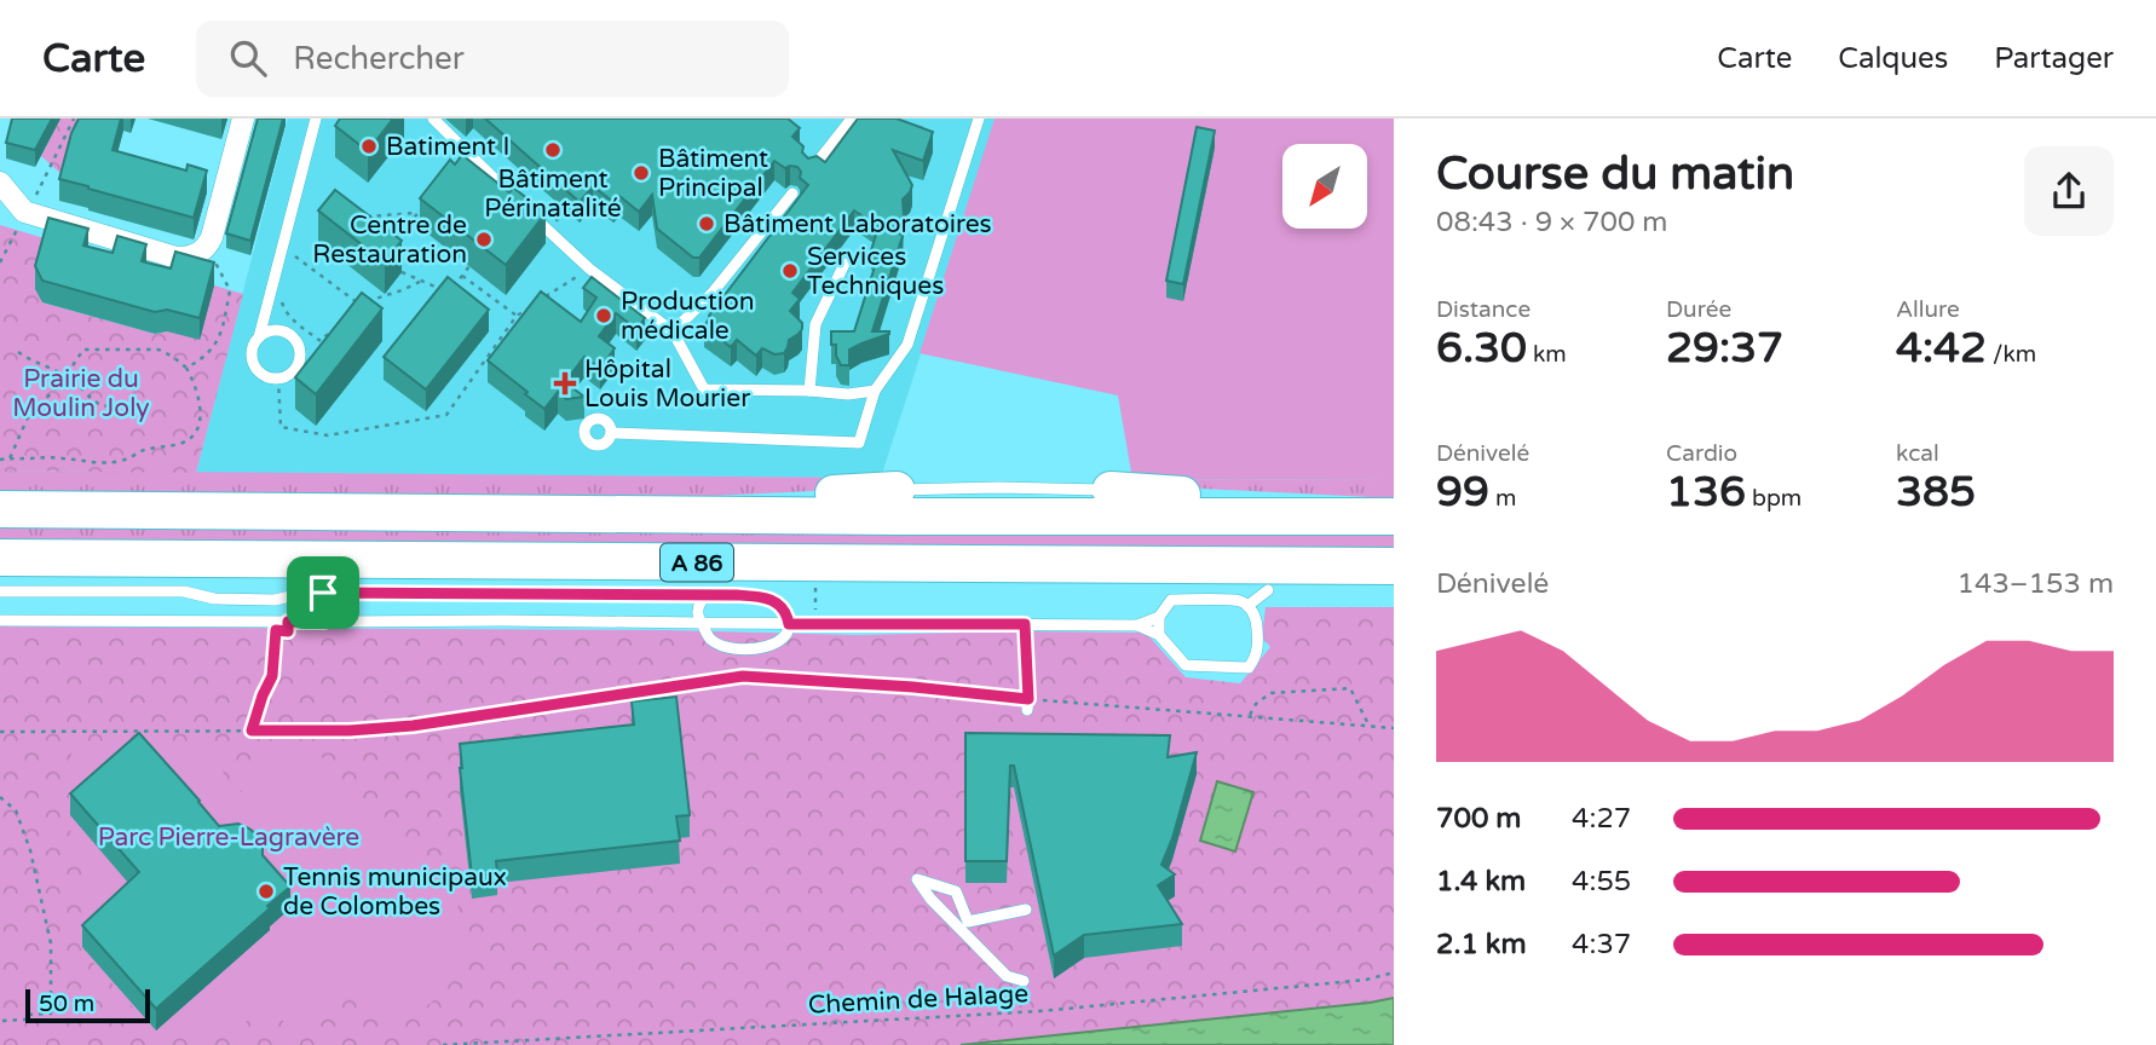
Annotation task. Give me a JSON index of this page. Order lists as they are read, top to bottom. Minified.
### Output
{"streets":{"highway":["A 86"],"path":["Chemin de Halage"]},"parks":["Prairie du Moulin Joly","Parc Pierre-Lagravère"],"places":{"other":["Batiment I","Bâtiment Périnatalité","Bâtiment Principal","Bâtiment Laboratoires","Centre de Restauration","Services Techniques","Production médicale","Tennis municipaux de Colombes"],"health":["Hôpital Louis Mourier"]},"scale_bar":"50 m","north":"bottom left","page":{"header":"Carte","search":"Rechercher","nav":["Carte","Calques","Partager"],"heading":["Course du matin","08:43 · 9 × 700 m"],"stats":[["Distance","6.30 km"],["Durée","29:37"],["Allure","4:42 /km"],["Dénivelé","99 m"],["Cardio","136 bpm"],["kcal","385"]],"chart":["Dénivelé","143–153 m"],"list":[{"name":"700 m","note":"4:27"},{"name":"1.4 km","note":"4:55"},{"name":"2.1 km","note":"4:37"}],"scale":"50 m"}}
